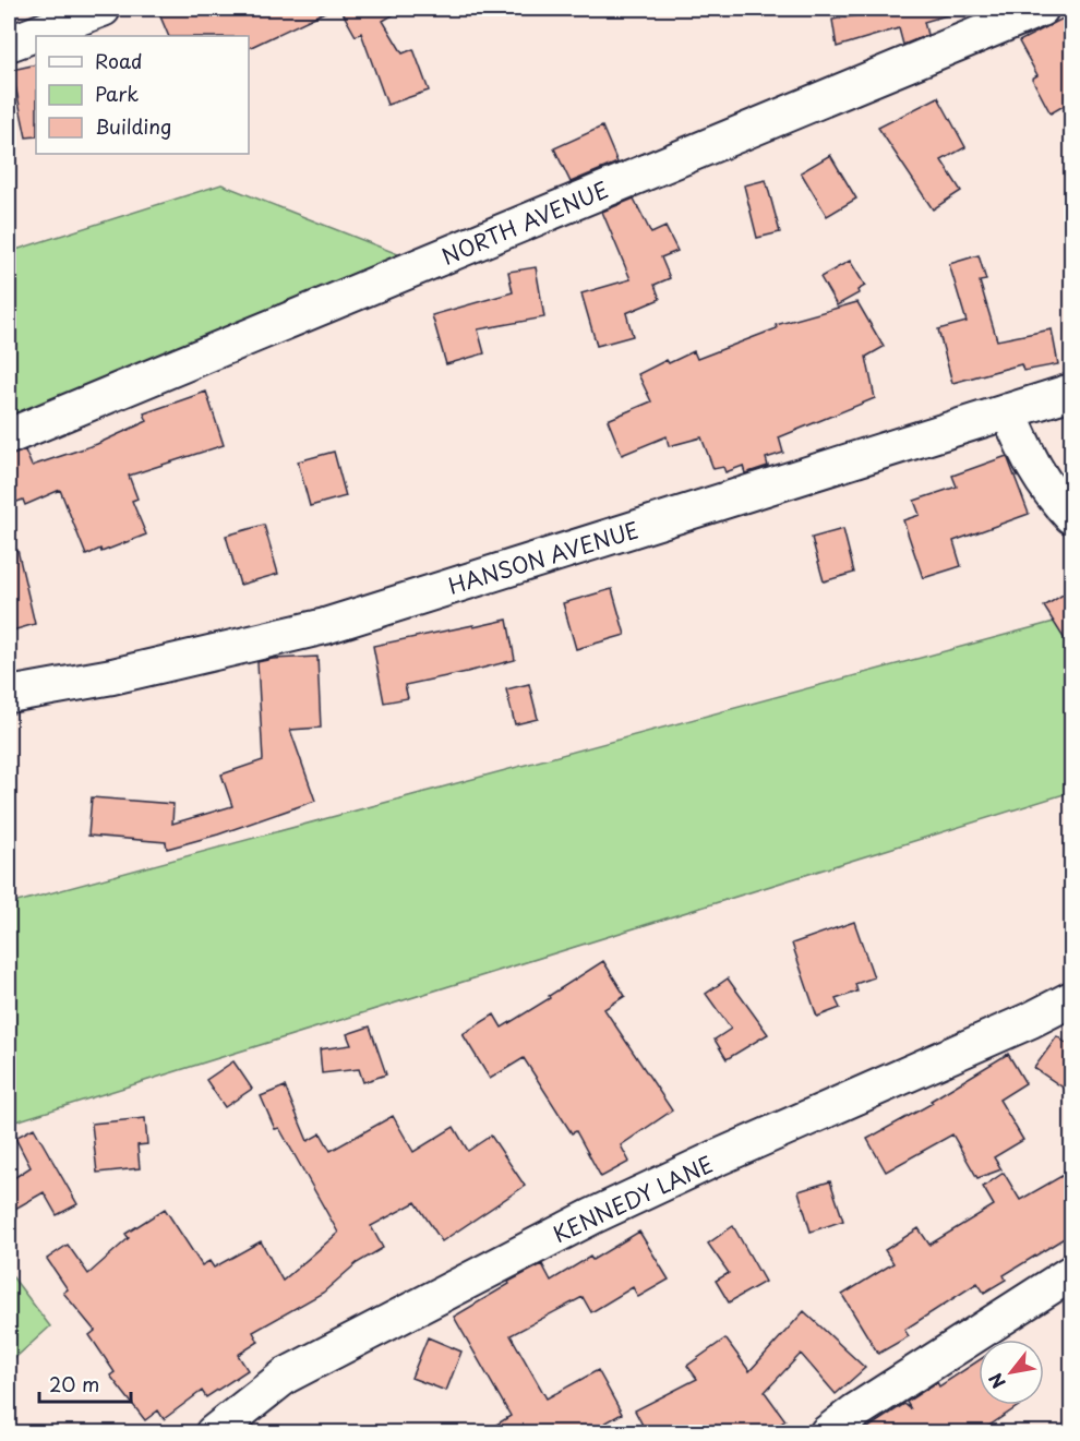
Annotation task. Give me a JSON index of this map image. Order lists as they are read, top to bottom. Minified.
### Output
{"streets":{"street":["NORTH AVENUE","HANSON AVENUE","KENNEDY LANE"]},"legend":["Road","Park","Building"],"scale_bar":"20 m","north":"bottom left"}
